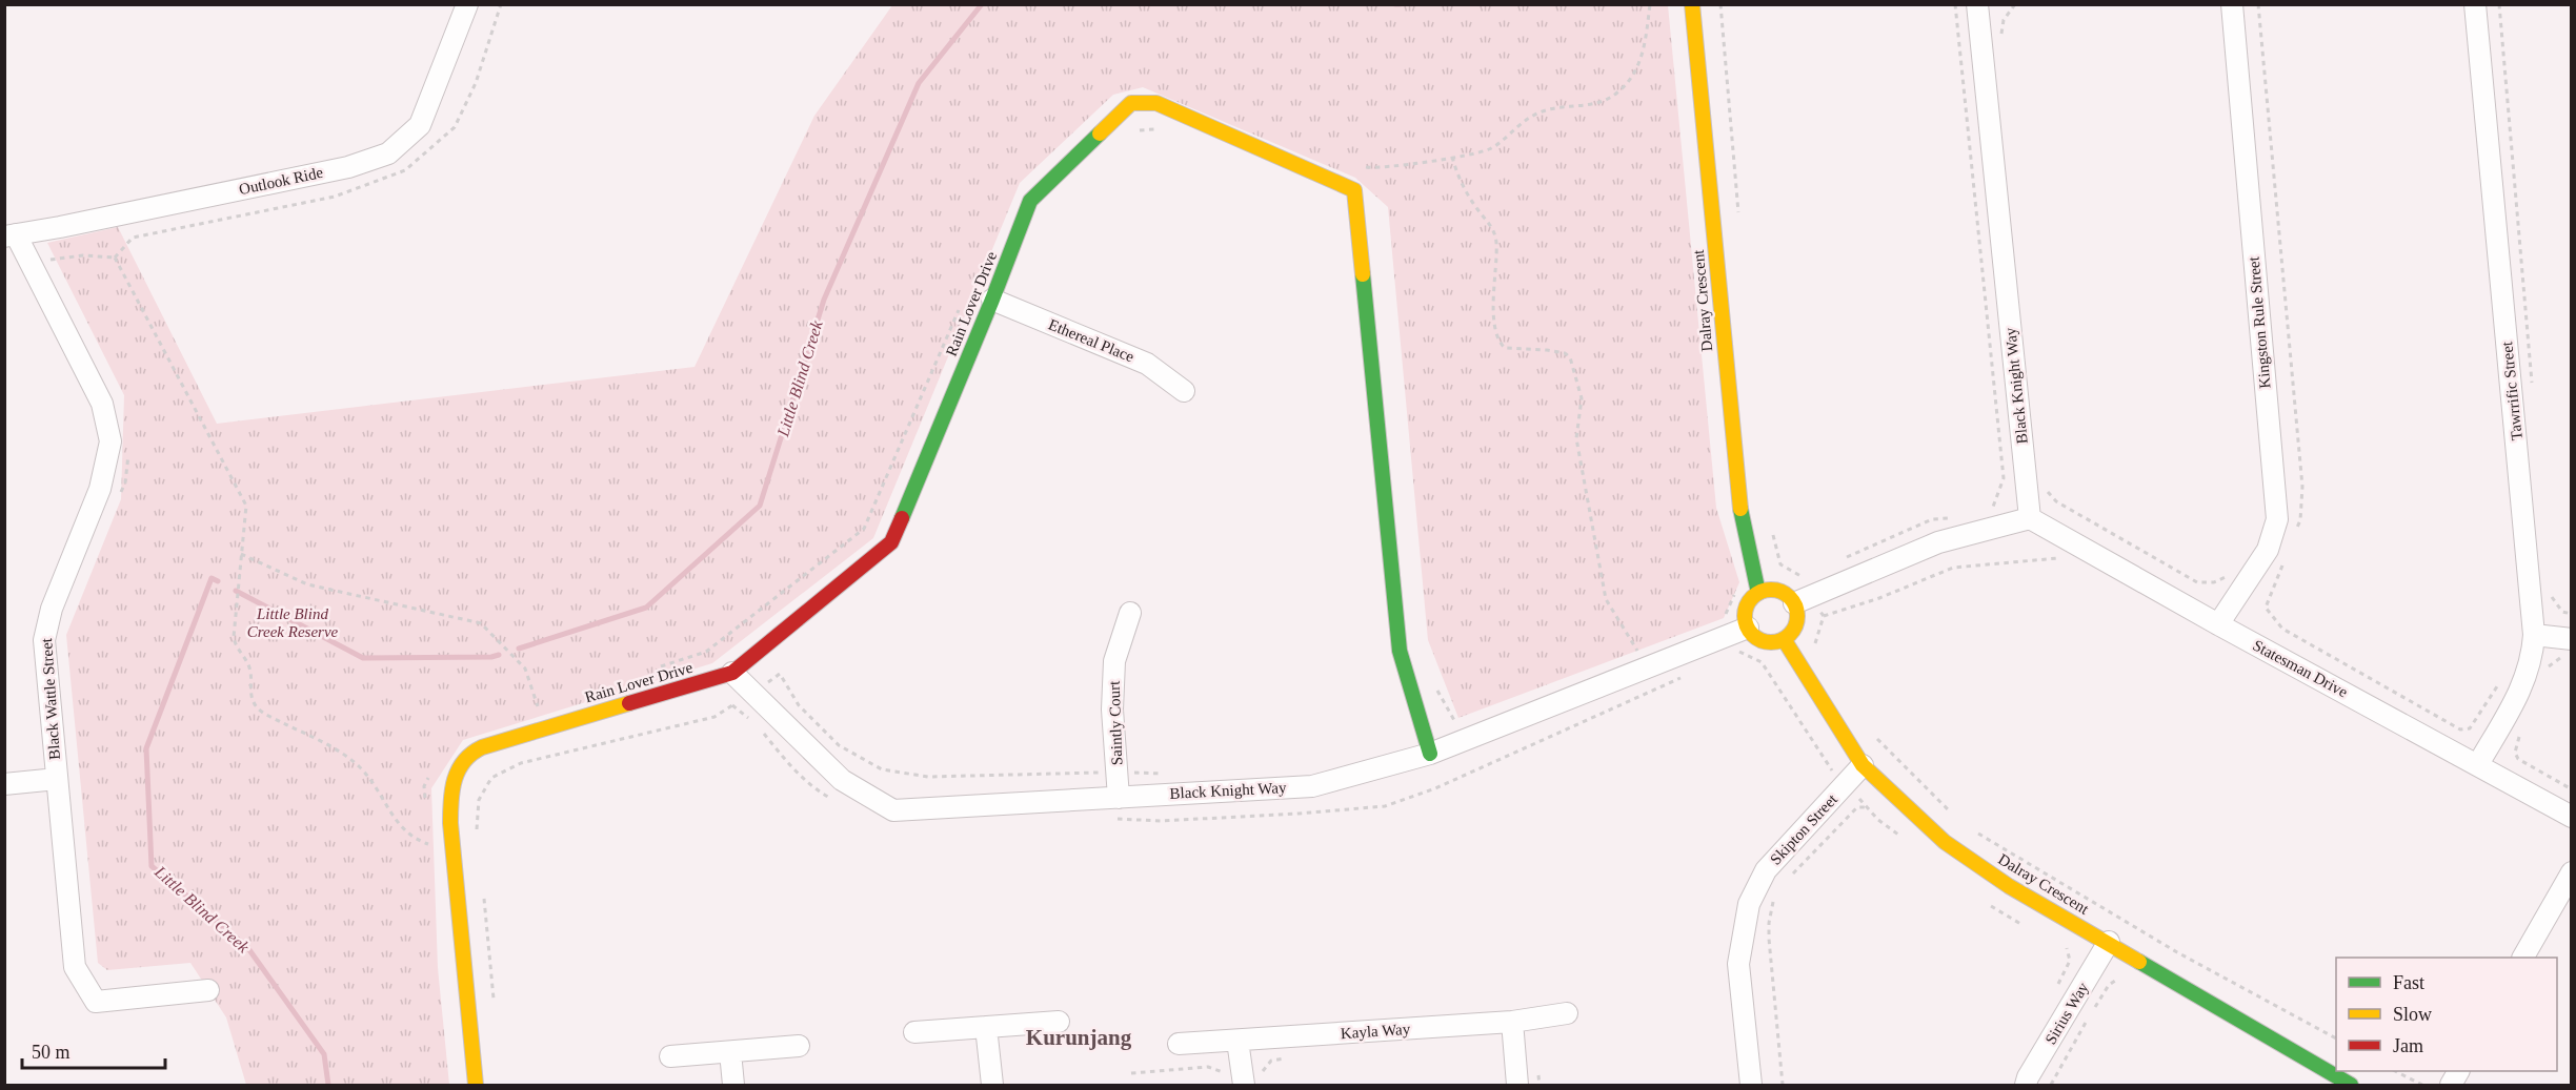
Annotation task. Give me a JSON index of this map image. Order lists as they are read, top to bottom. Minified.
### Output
{"streets":{"street":["Outlook Ride","Dalray Crescent","Rain Lover Drive","Kingston Rule Street","Ethereal Place","Black Knight Way","Tawrrific Street","Statesman Drive","Black Wattle Street","Saintly Court","Skipton Street","Sirius Way","Kayla Way"]},"crossings":[["Outlook Ride","Black Wattle Street"],["Dalray Crescent","Skipton Street"],["Dalray Crescent","Sirius Way"],["Rain Lover Drive","Ethereal Place"],["Rain Lover Drive","Black Knight Way"],["Kingston Rule Street","Statesman Drive"],["Black Knight Way","Statesman Drive"],["Black Knight Way","Saintly Court"],["Tawrrific Street","Statesman Drive"]],"districts":["Kurunjang"],"water":["Little Blind Creek"],"parks":["Little Blind Creek Reserve"],"legend":["Fast","Slow","Jam"],"scale_bar":"50 m"}
